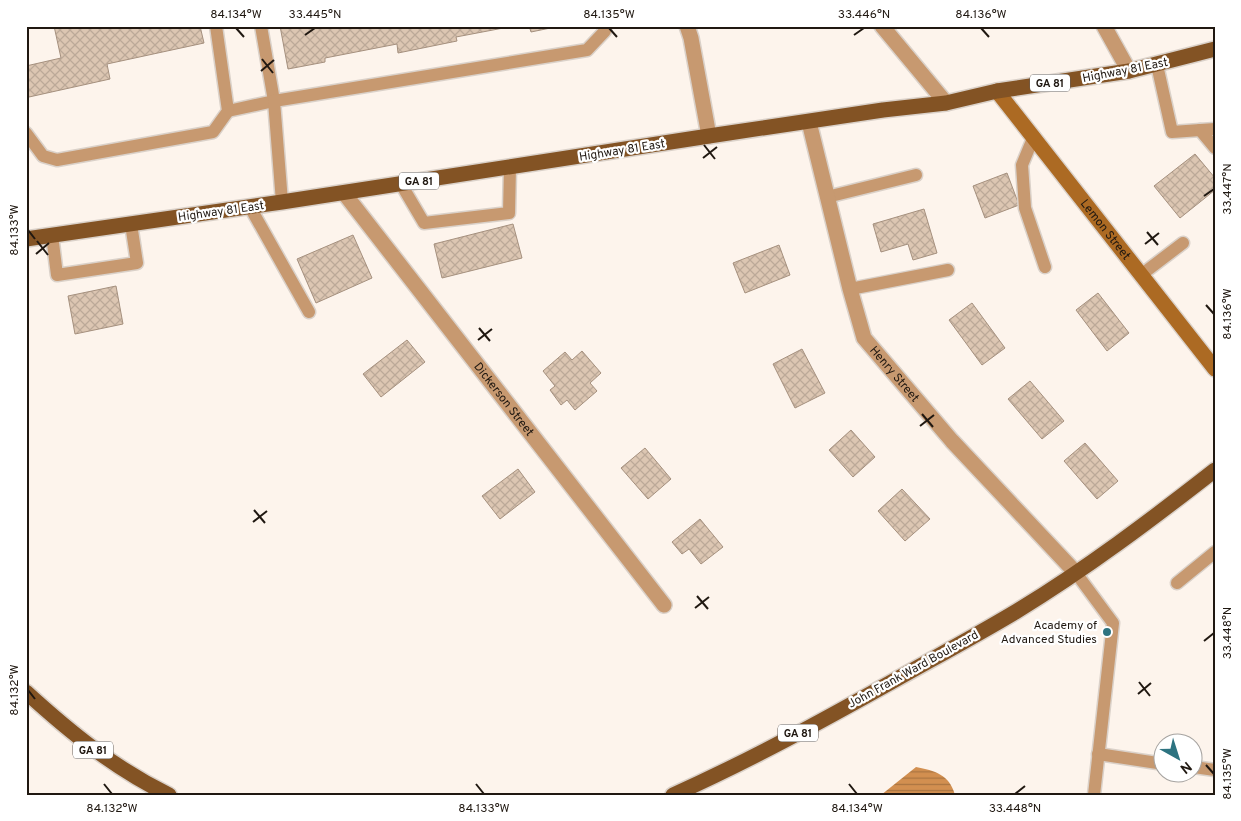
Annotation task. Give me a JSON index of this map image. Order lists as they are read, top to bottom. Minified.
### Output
{"streets":{"main road":["Highway 81 East","GA 81","John Frank Ward Boulevard"],"street":["Lemon Street","Henry Street","Dickerson Street"]},"crossings":[["Highway 81 East","Lemon Street"],["Highway 81 East","Henry Street"],["Highway 81 East","Dickerson Street"],["Henry Street","John Frank Ward Boulevard"]],"places":["Academy of Advanced Studies"],"north":"bottom right","coordinates":["84.134°W","33.445°N","84.135°W","33.446°N","84.136°W","33.447°N","84.133°W","33.448°N","84.132°W"]}
